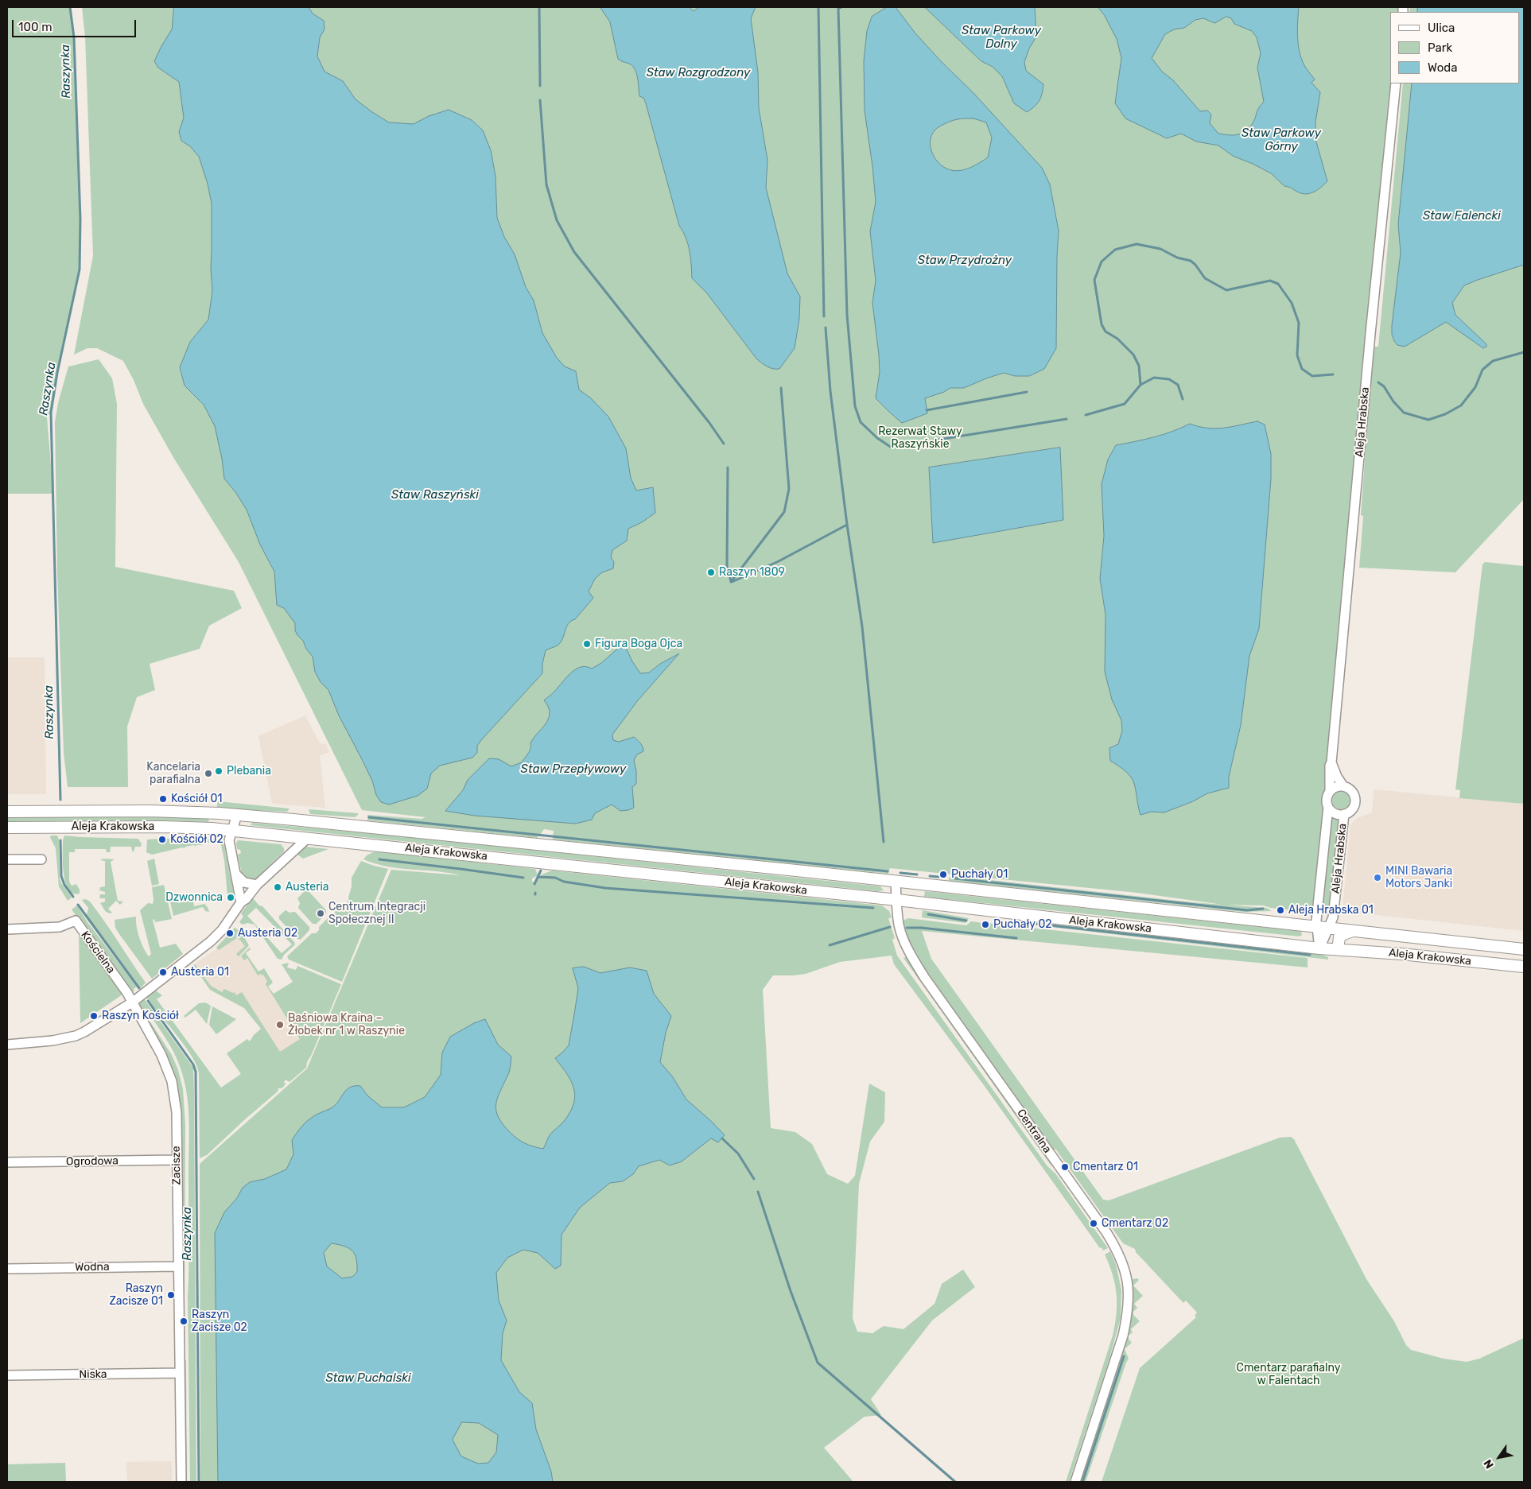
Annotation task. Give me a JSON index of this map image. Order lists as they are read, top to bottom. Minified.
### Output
{"streets":{"main road":["Aleja Krakowska"],"street":["Aleja Hrabska","Kościelna","Centralna","Ogrodowa","Zacisze","Wodna","Niska"]},"crossings":[["Aleja Hrabska","Aleja Krakowska"],["Aleja Krakowska","Centralna"],["Kościelna","Zacisze"],["Ogrodowa","Zacisze"],["Zacisze","Wodna"],["Zacisze","Niska"]],"water":["Staw Parkowy Dolny","Raszynka","Staw Rozgrodzony","Staw Parkowy Górny","Staw Falencki","Staw Przydrożny","Staw Raszyński","Staw Przepływowy","Staw Puchalski"],"parks":["Rezerwat Stawy Raszyńskie","Cmentarz parafialny w Falentach"],"places":["Raszyn 1809","Figura Boga Ojca","Plebania","Kancelaria parafialna","Kościół 01","Kościół 02","Puchały 01","MINI Bawaria Motors Janki","Austeria","Dzwonnica","Aleja Hrabska 01","Centrum Integracji Społecznej II","Puchały 02","Austeria 02","Austeria 01","Raszyn Kościół","Baśniowa Kraina – Żłobek nr 1 w Raszynie","Cmentarz 01","Cmentarz 02","Raszyn Zacisze 01","Raszyn Zacisze 02"],"legend":["Ulica","Park","Woda"],"scale_bar":"100 m","north":"bottom left"}
